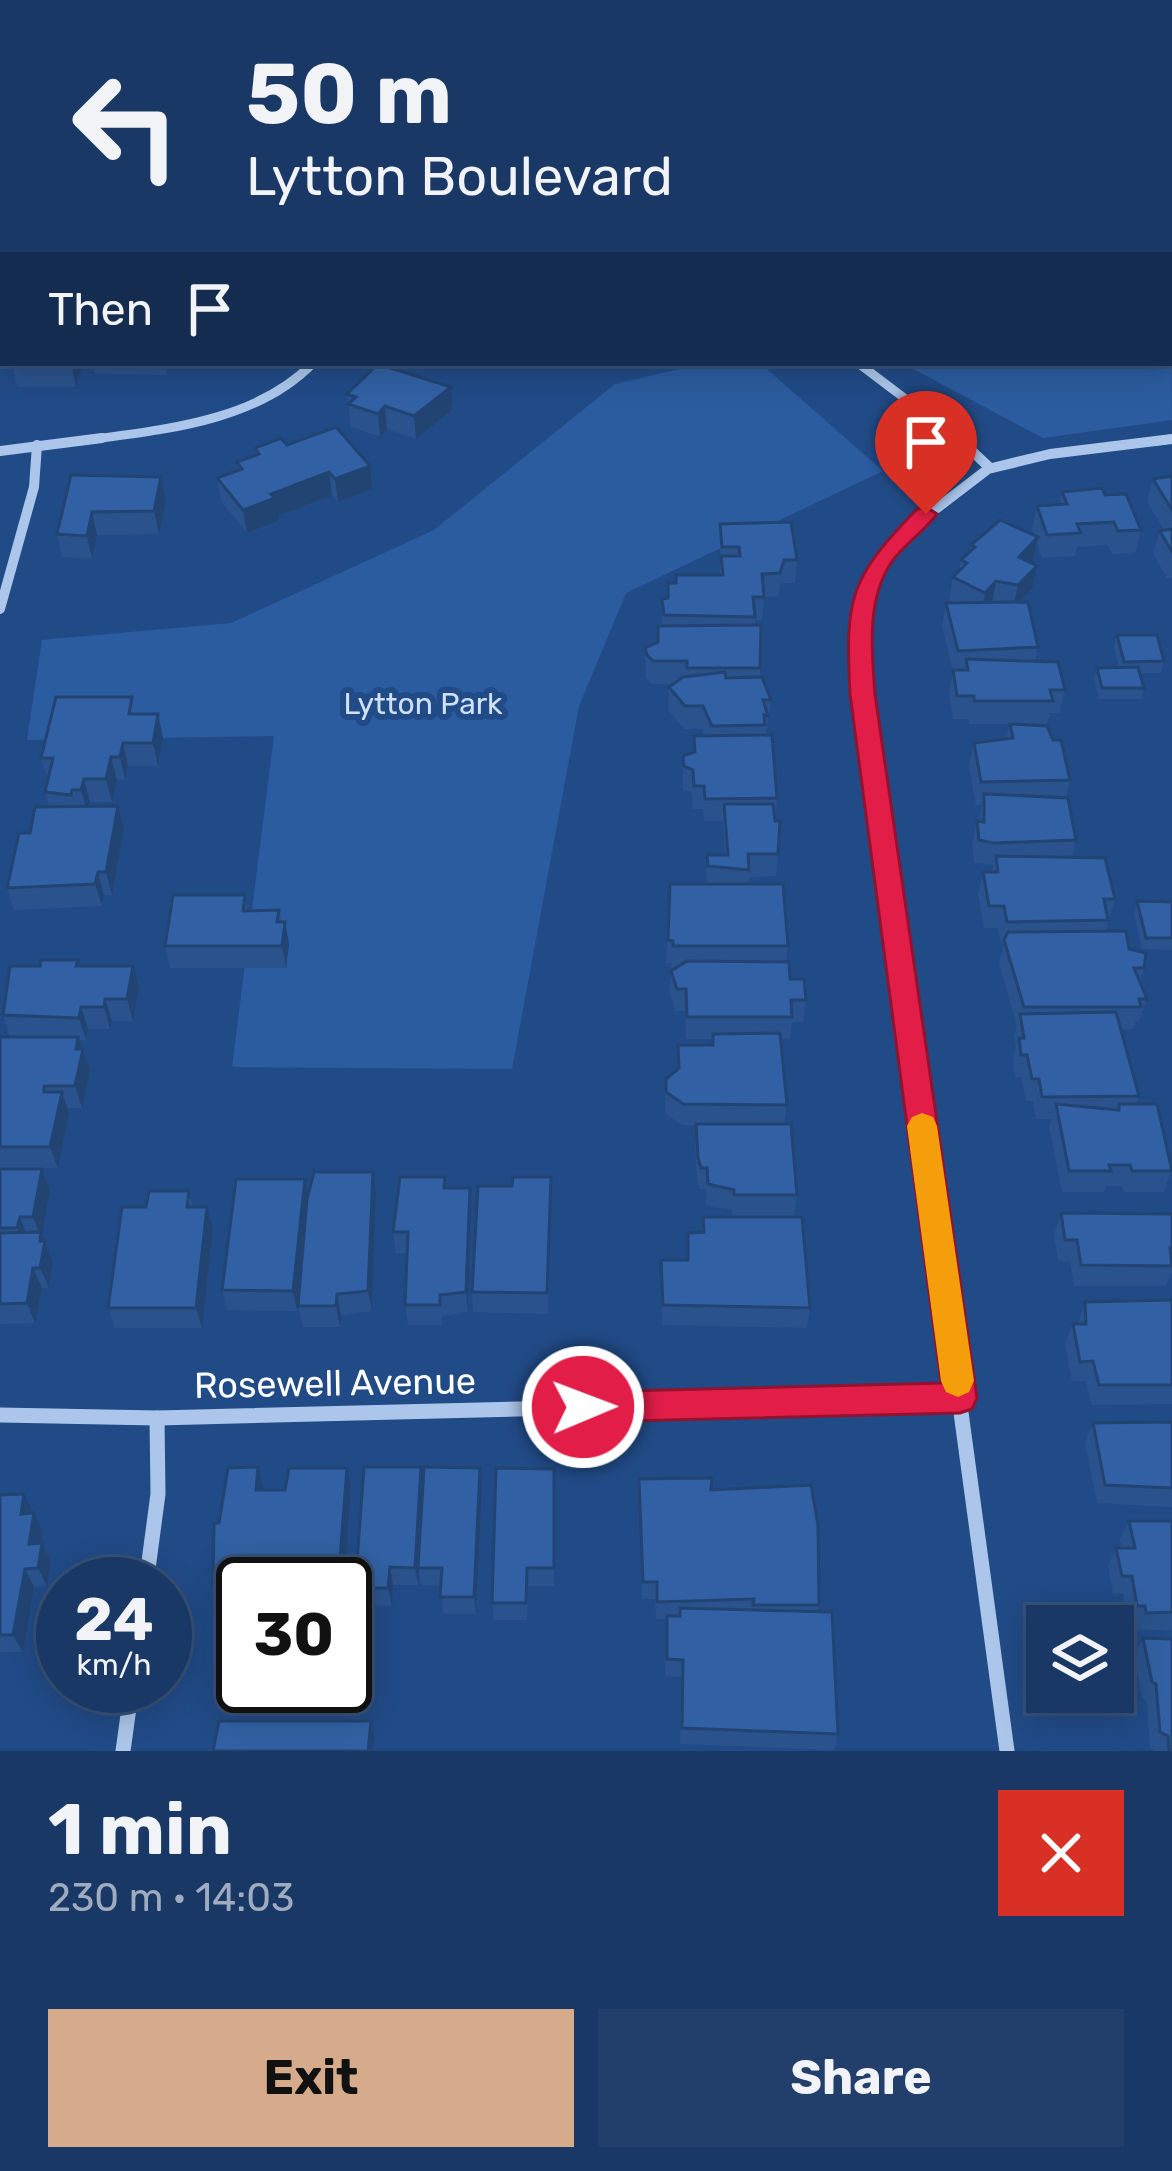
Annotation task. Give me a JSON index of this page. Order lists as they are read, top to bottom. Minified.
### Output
{"streets":{"street":["Rosewell Avenue"]},"parks":["Lytton Park"],"page":{"turn":["50 m","Lytton Boulevard"],"then":"Then","speed":"24 km/h","limit":"30","heading":["1 min","230 m · 14:03"],"buttons":["Exit","Share"]}}
